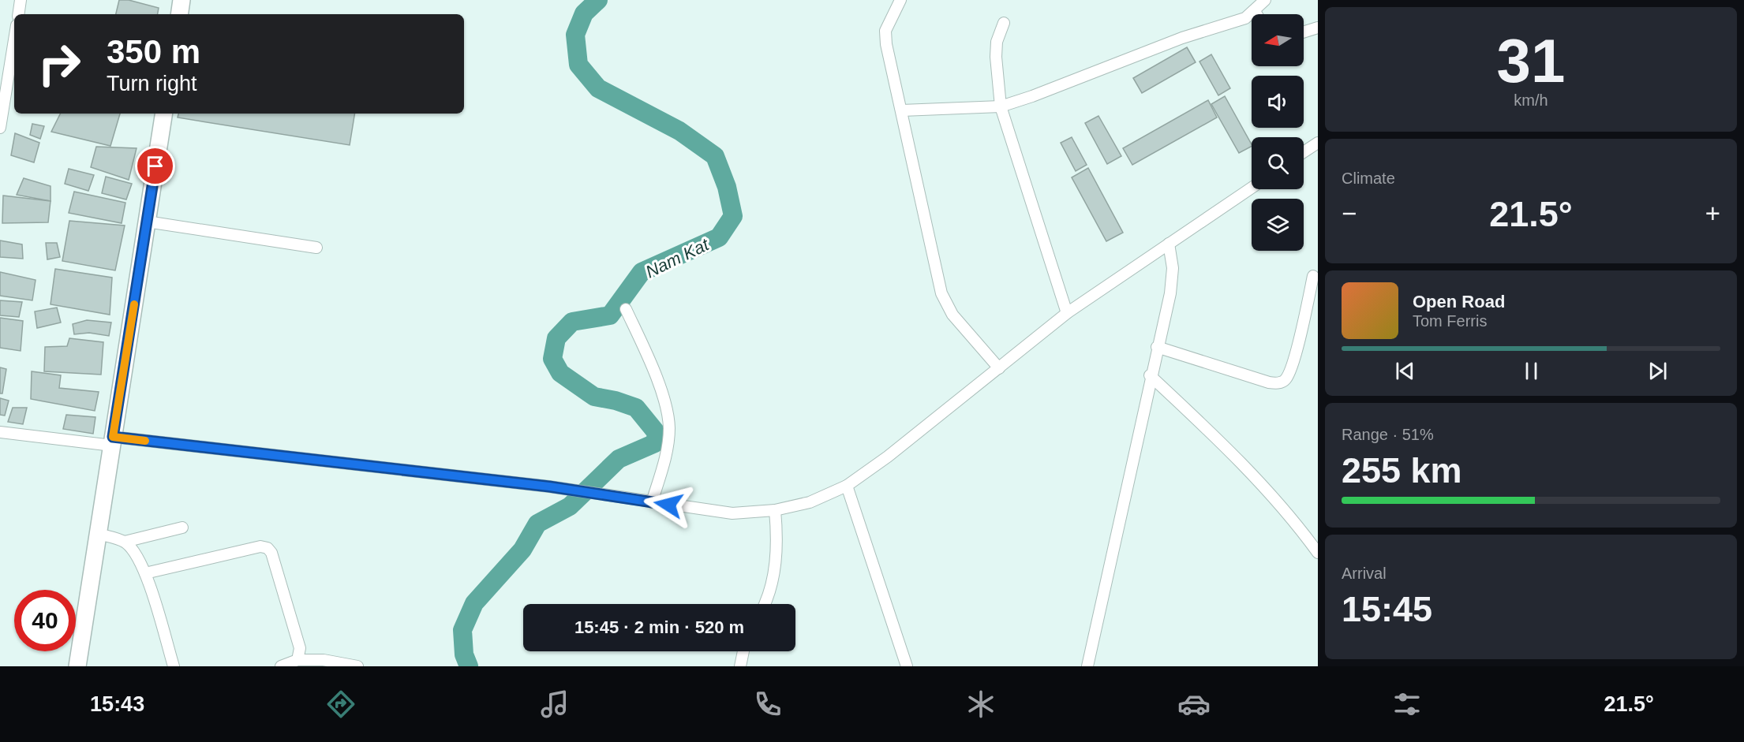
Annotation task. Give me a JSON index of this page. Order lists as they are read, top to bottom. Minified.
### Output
{"water":["Nam Kat"],"north":"left","page":{"tile":[["31","km/h"],"Climate",["Range · 51%","255 km"],["Arrival","15:45"]],"turn":["350 m","Turn right"],"heat":["−","21.5°","+"],"song":["Open Road","Tom Ferris"],"limit":"40","trip":"15:45 · 2 min · 520 m","tabs":["15:43","21.5°"]}}
